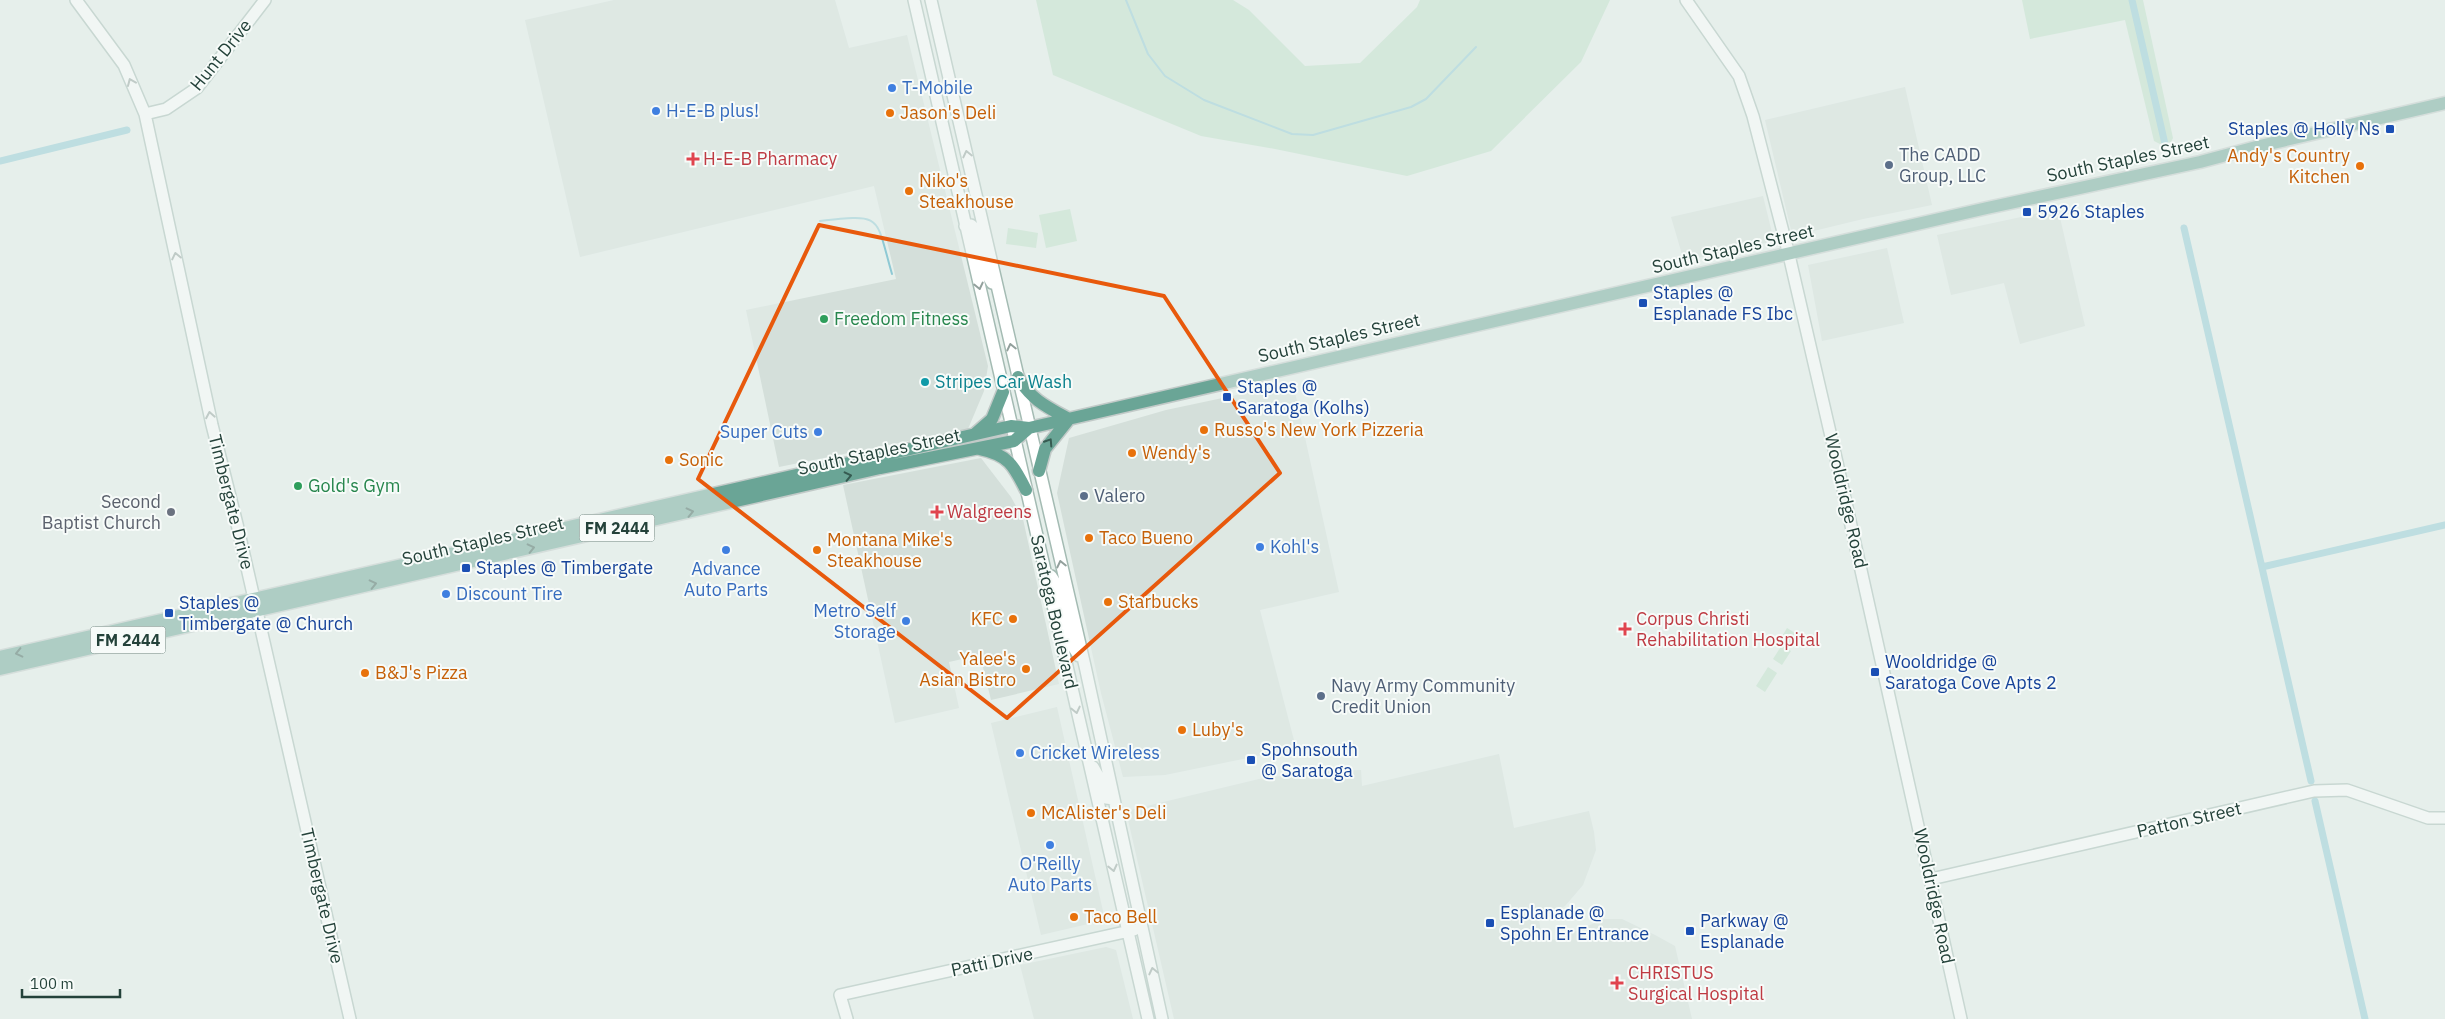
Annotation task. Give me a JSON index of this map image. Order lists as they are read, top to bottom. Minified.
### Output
{"streets":{"main road":["Hunt Drive","South Staples Street","Wooldridge Road","Timbergate Drive","FM 2444","Saratoga Boulevard","Patton Street","Patti Drive"]},"crossings":[["Hunt Drive","Timbergate Drive"],["South Staples Street","Wooldridge Road"],["South Staples Street","Timbergate Drive"],["South Staples Street","Saratoga Boulevard"],["Wooldridge Road","Patton Street"],["Saratoga Boulevard","Patti Drive"]],"one_way":["Timbergate Drive"],"places":{"other":["T-Mobile","H-E-B plus!","Jason's Deli","The CADD Group, LLC","Andy's Country Kitchen","Niko's Steakhouse","Freedom Fitness","Stripes Car Wash","Russo's New York Pizzeria","Super Cuts","Wendy's","Sonic","Gold's Gym","Valero","Second Baptist Church","Taco Bueno","Kohl's","Advance Auto Parts","Montana Mike's Steakhouse","Discount Tire","Starbucks","KFC","Metro Self Storage","Yalee's Asian Bistro","B&J's Pizza","Navy Army Community Credit Union","Luby's","Cricket Wireless","McAlister's Deli","O'Reilly Auto Parts","Taco Bell"],"transit":["Staples @ Holly Ns","5926 Staples","Staples @ Esplanade FS Ibc","Staples @ Saratoga (Kolhs)","Staples @ Timbergate","Staples @ Timbergate @ Church","Wooldridge @ Saratoga Cove Apts 2","Spohnsouth @ Saratoga","Esplanade @ Spohn Er Entrance","Parkway @ Esplanade"],"health":["H-E-B Pharmacy","Walgreens","Corpus Christi Rehabilitation Hospital","CHRISTUS Surgical Hospital"]},"scale_bar":"100 m"}
